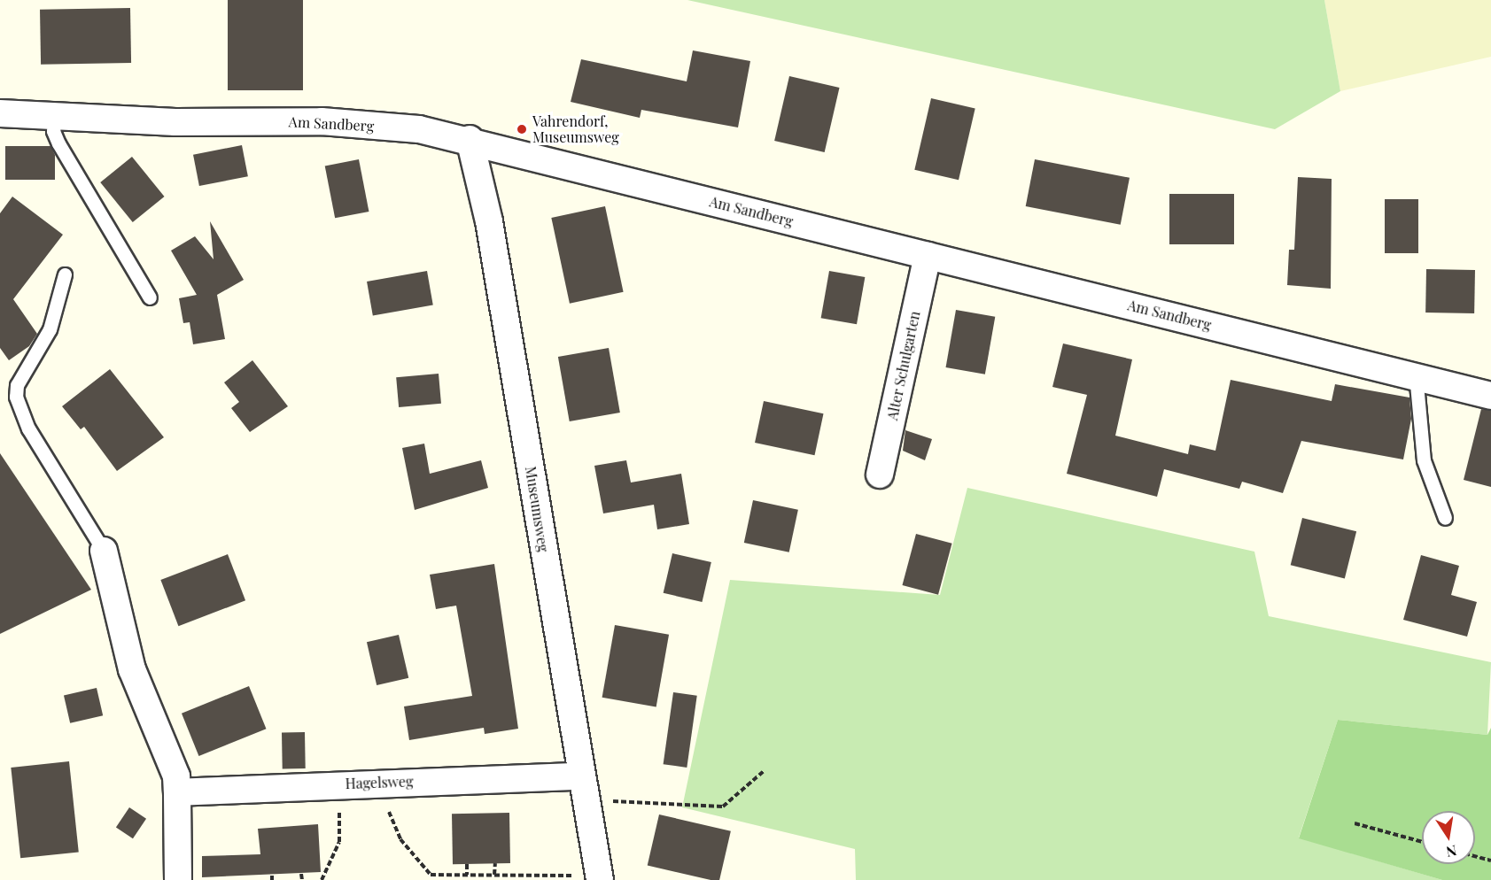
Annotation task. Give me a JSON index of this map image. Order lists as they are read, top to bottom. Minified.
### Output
{"streets":{"street":["Am Sandberg","Alter Schulgarten","Museumsweg","Hagelsweg"]},"crossings":[["Am Sandberg","Alter Schulgarten"],["Am Sandberg","Museumsweg"],["Museumsweg","Hagelsweg"]],"places":["Vahrendorf, Museumsweg"],"north":"bottom"}
